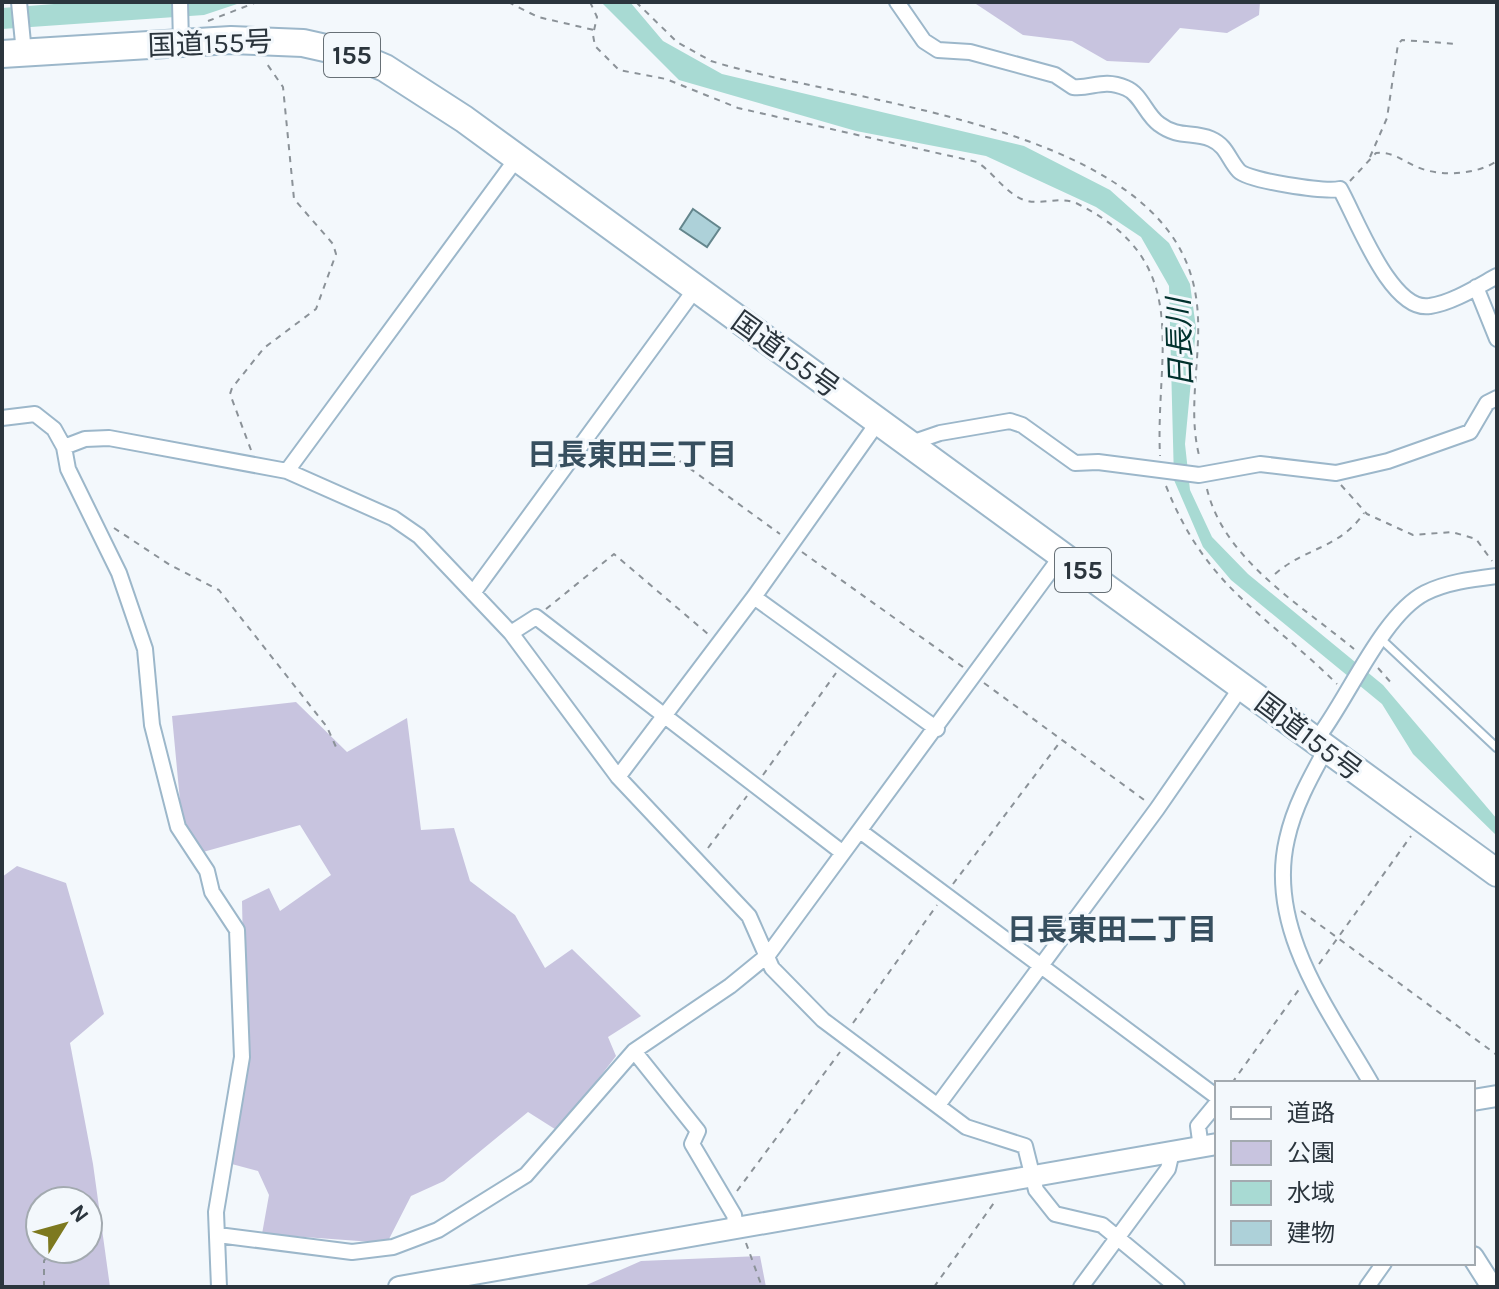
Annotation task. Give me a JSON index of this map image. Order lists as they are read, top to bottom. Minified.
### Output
{"streets":{"highway":["国道155号","155"]},"districts":["日長東田三丁目","日長東田二丁目"],"water":["日長川"],"legend":["道路","公園","水域","建物"],"north":"top right"}
